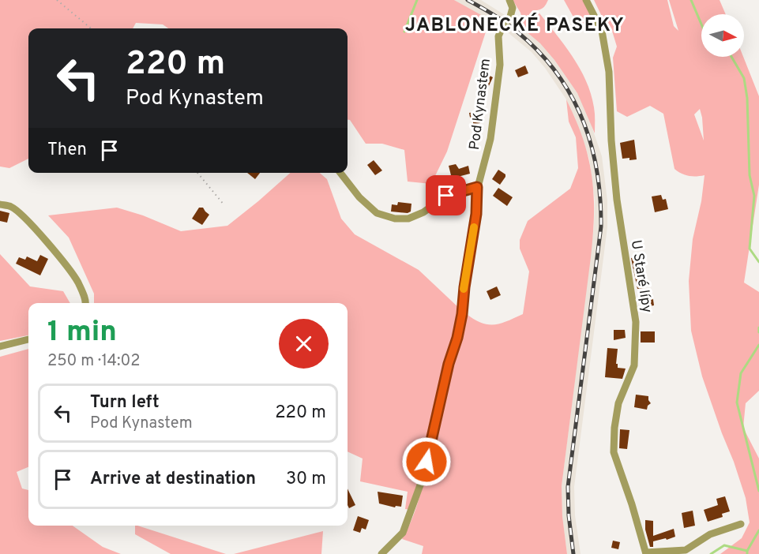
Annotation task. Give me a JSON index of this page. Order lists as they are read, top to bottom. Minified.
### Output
{"streets":{"street":["Pod Kynastem","U Staré lípy"]},"districts":["JABLONECKÉ PASEKY"],"north":"right","page":{"turn":["220 m","Pod Kynastem"],"then":"Then","heading":["1 min","250 m · 14:02"],"list":[{"name":"Turn left","note":"Pod Kynastem","value":"220 m"},{"name":"Arrive at destination","value":"30 m"}]}}
